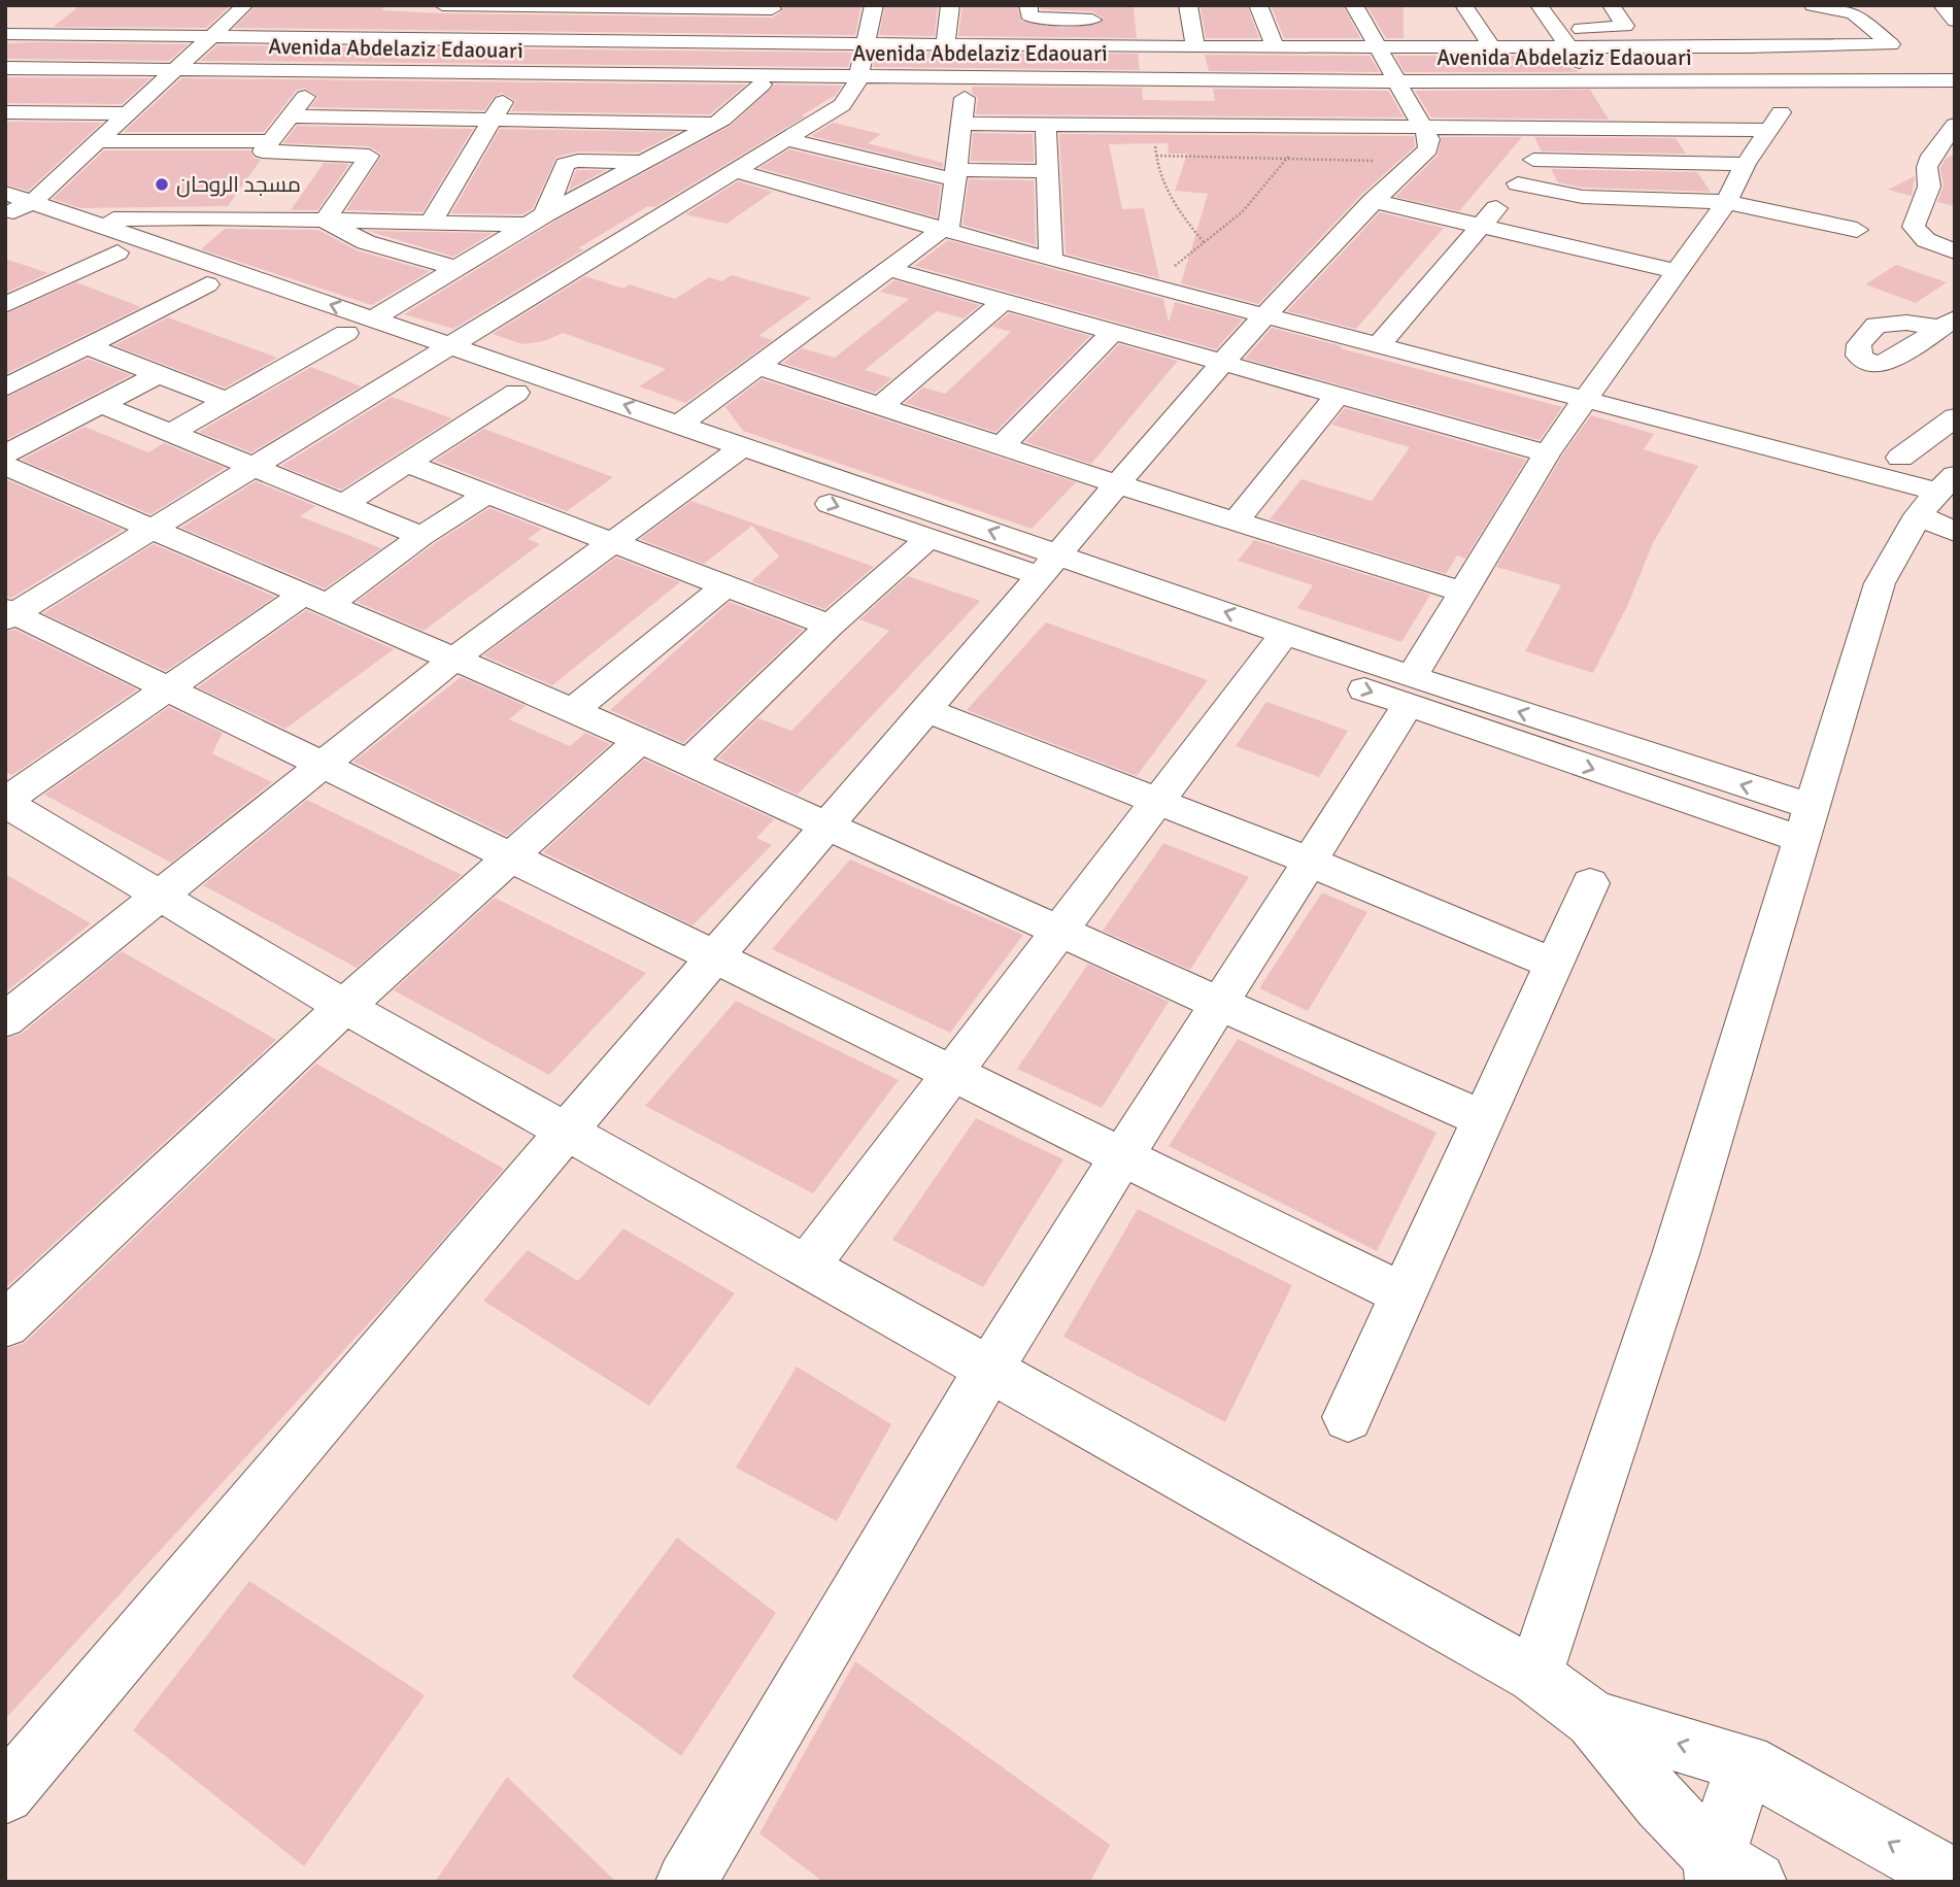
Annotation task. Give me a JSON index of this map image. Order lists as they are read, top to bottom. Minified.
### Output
{"streets":{"street":["Avenida Abdelaziz Edaouari"]},"places":["مسجد الروحان"]}
